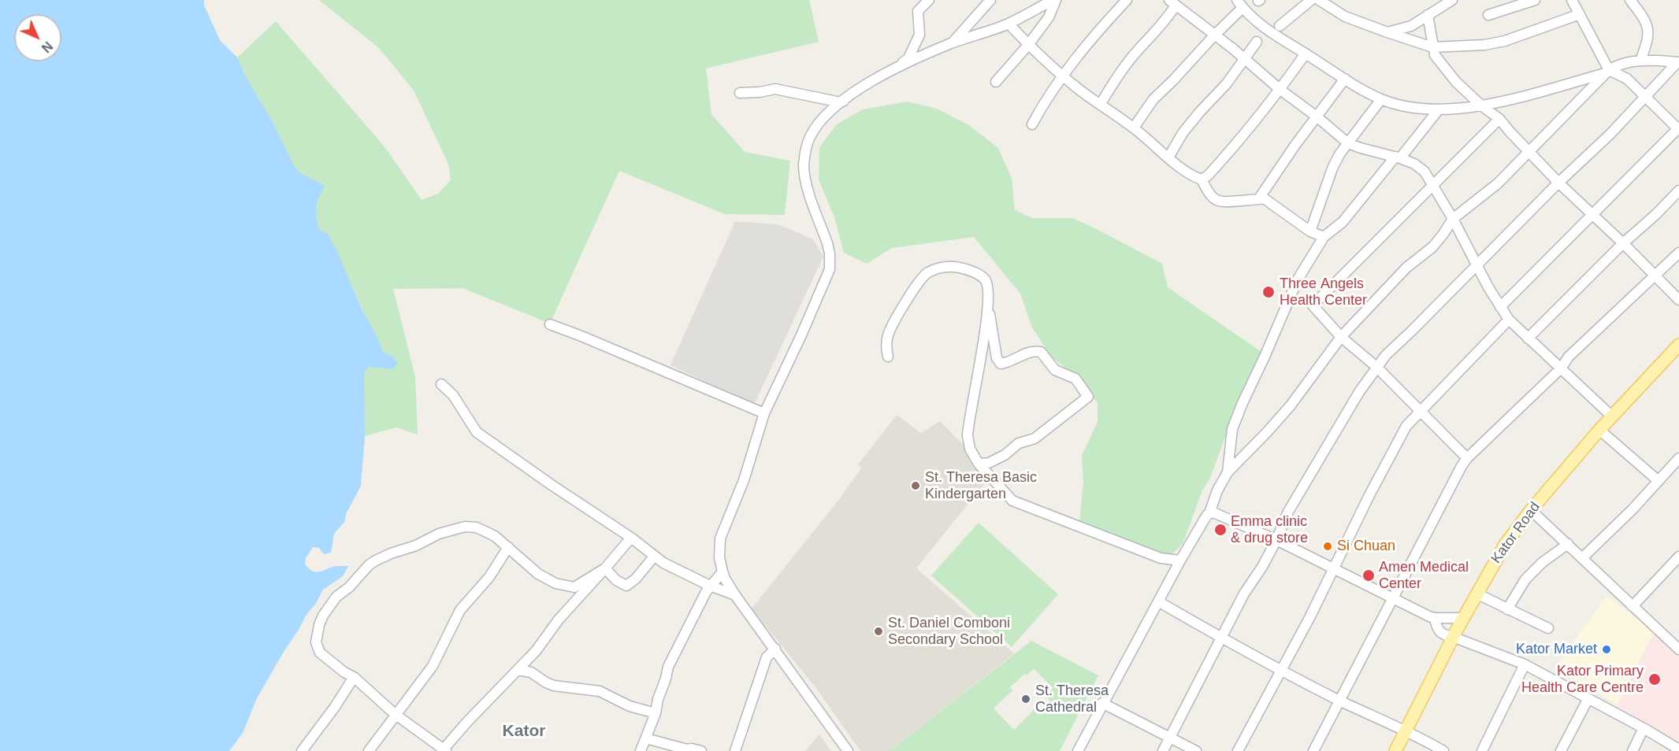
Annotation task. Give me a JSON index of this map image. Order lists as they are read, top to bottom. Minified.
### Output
{"streets":{"main road":["Kator Road"]},"districts":["Kator"],"places":["Three Angels Health Center","St. Theresa Basic Kindergarten","Emma clinic & drug store","Si Chuan","Amen Medical Center","St. Daniel Comboni Secondary School","Kator Market","Kator Primary Health Care Centre","St. Theresa Cathedral"],"north":"bottom right"}
